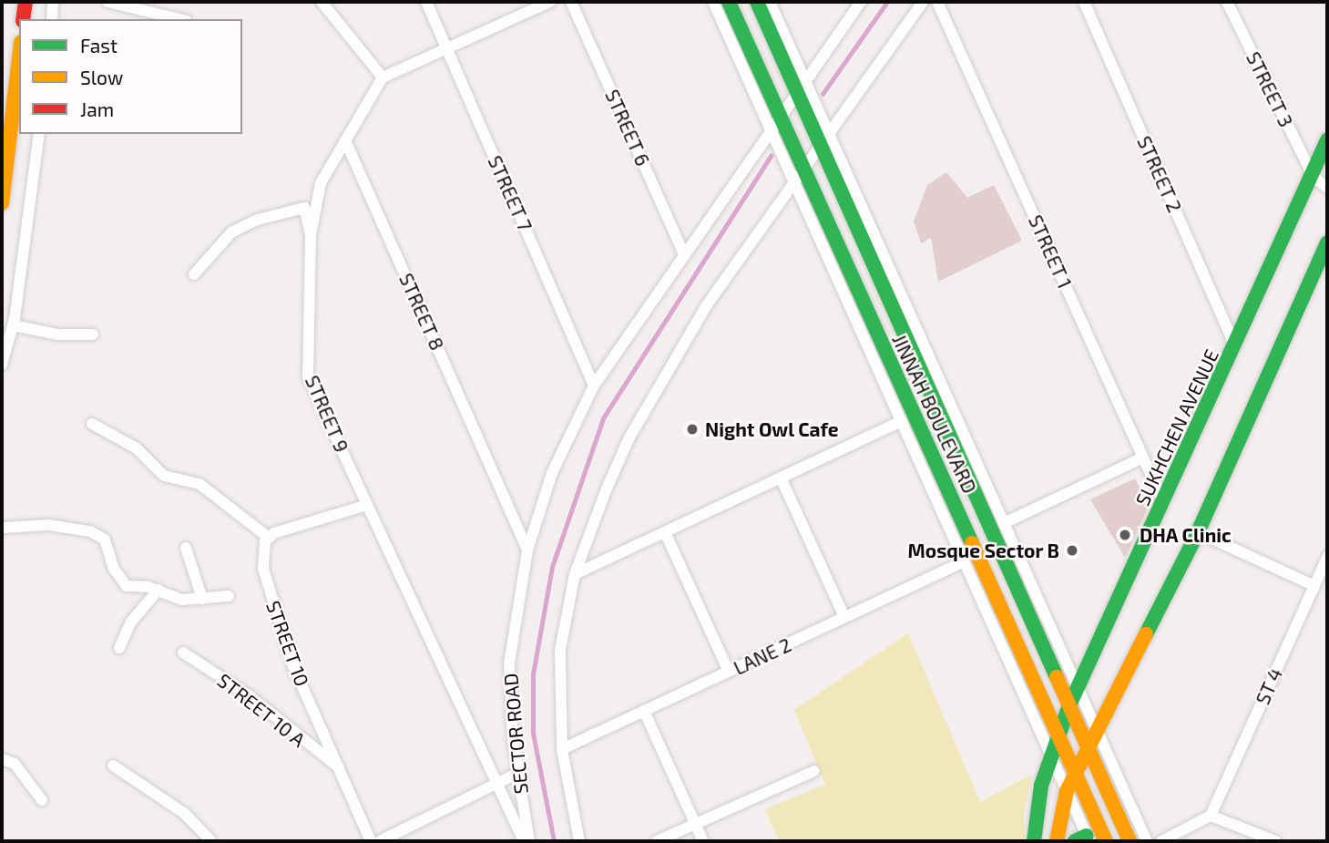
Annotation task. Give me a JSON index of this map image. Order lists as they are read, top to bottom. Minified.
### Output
{"streets":{"main road":["JINNAH BOULEVARD","SUKHCHEN AVENUE"],"street":["STREET 3","STREET 6","STREET 2","STREET 7","STREET 1","STREET 8","STREET 9","STREET 10","LANE 2","ST 4","STREET 10 A","SECTOR ROAD"]},"crossings":[["STREET 3","SUKHCHEN AVENUE"],["STREET 6","SECTOR ROAD"],["STREET 2","SUKHCHEN AVENUE"],["STREET 7","SECTOR ROAD"],["STREET 1","SUKHCHEN AVENUE"],["STREET 8","STREET 9"],["STREET 8","SECTOR ROAD"],["JINNAH BOULEVARD","SUKHCHEN AVENUE"],["JINNAH BOULEVARD","SECTOR ROAD"],["STREET 10","STREET 10 A"]],"places":["Night Owl Cafe","DHA Clinic","Mosque Sector B"],"legend":["Fast","Slow","Jam"]}
